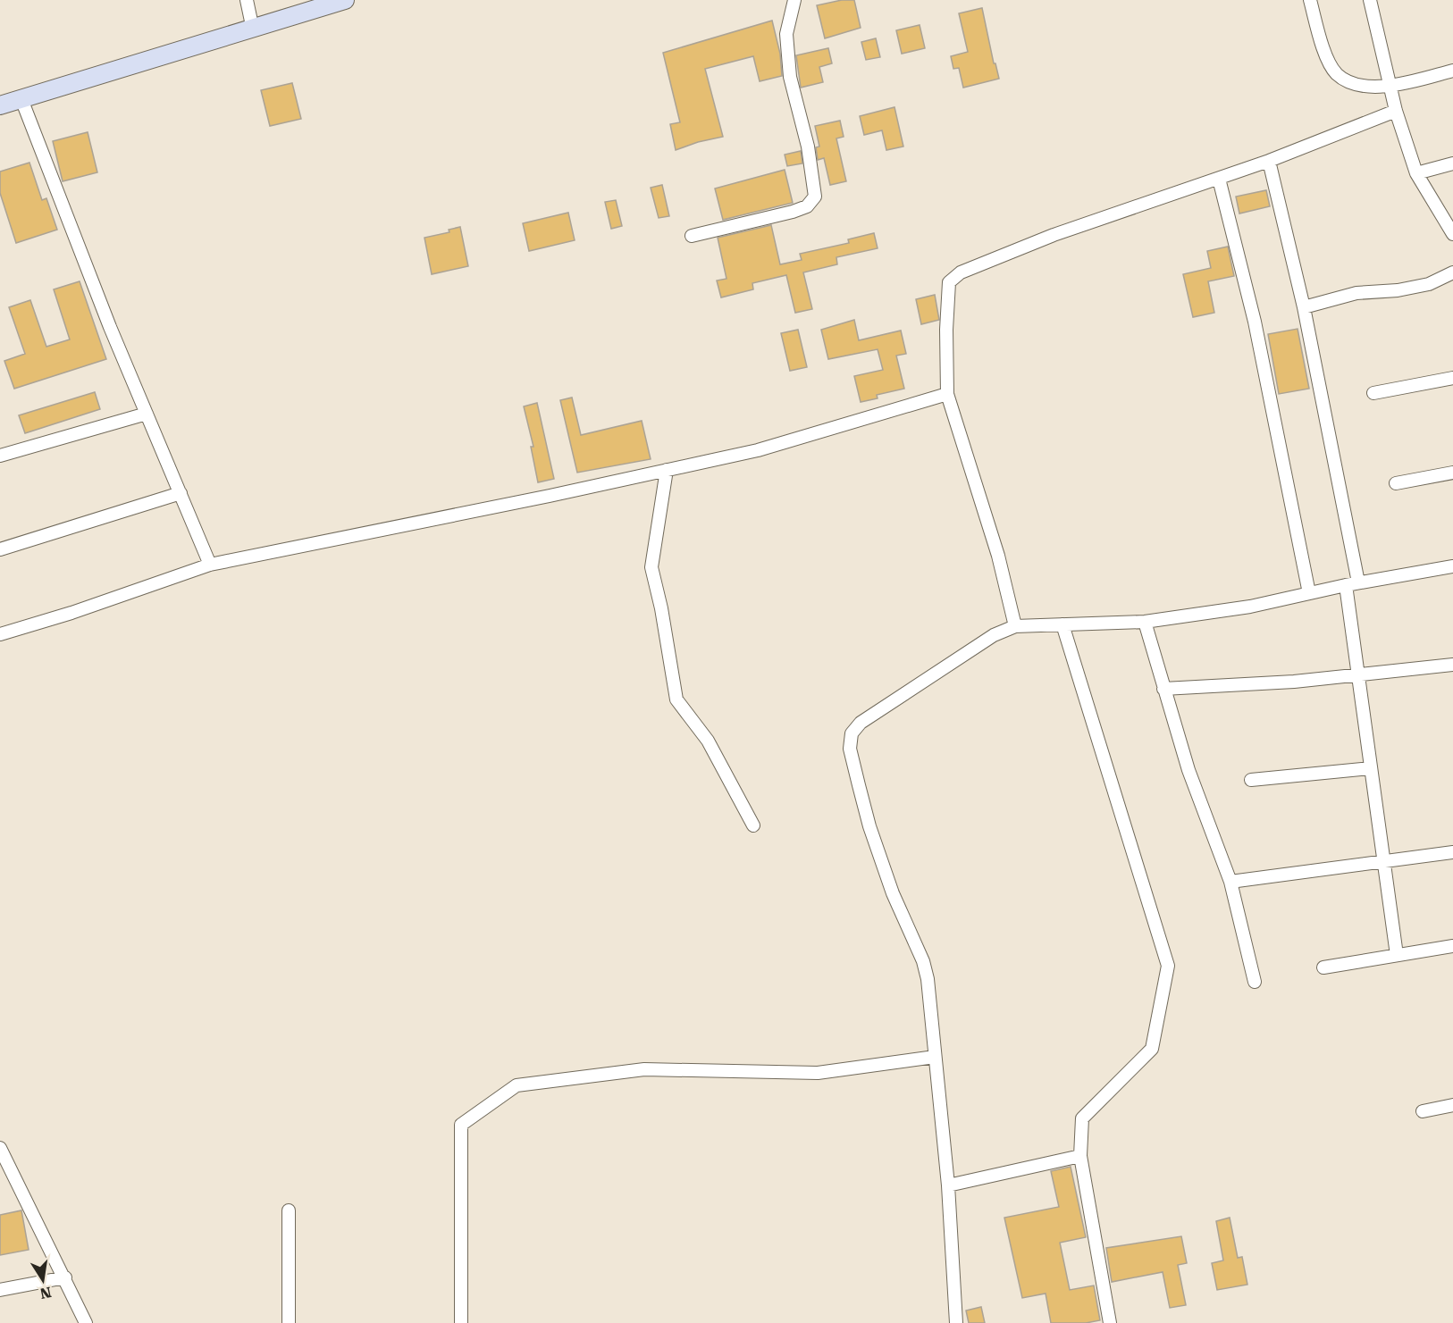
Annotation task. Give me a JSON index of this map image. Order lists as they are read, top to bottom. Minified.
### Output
{"north":"bottom"}
